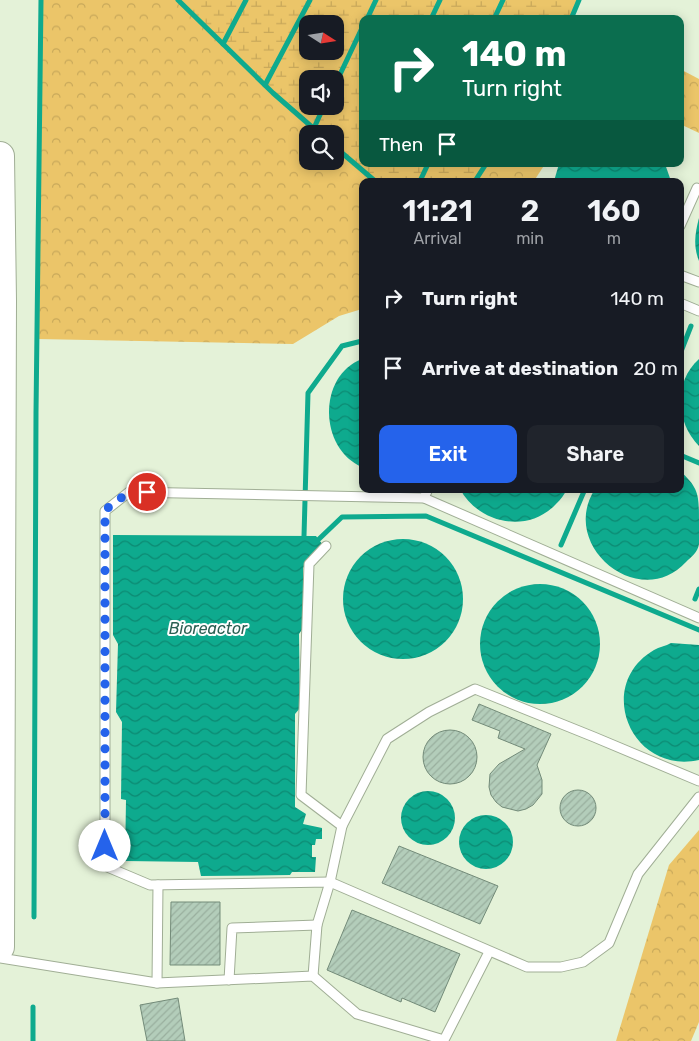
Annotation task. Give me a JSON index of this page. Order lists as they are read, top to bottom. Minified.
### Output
{"water":["Bioreactor"],"north":"right","page":{"turn":["140 m","Turn right"],"then":"Then","eta":["11:21","Arrival","2","min","160","m"],"list":[{"name":"Turn right","value":"140 m"},{"name":"Arrive at destination","value":"20 m"}],"buttons":["Exit","Share"]}}
